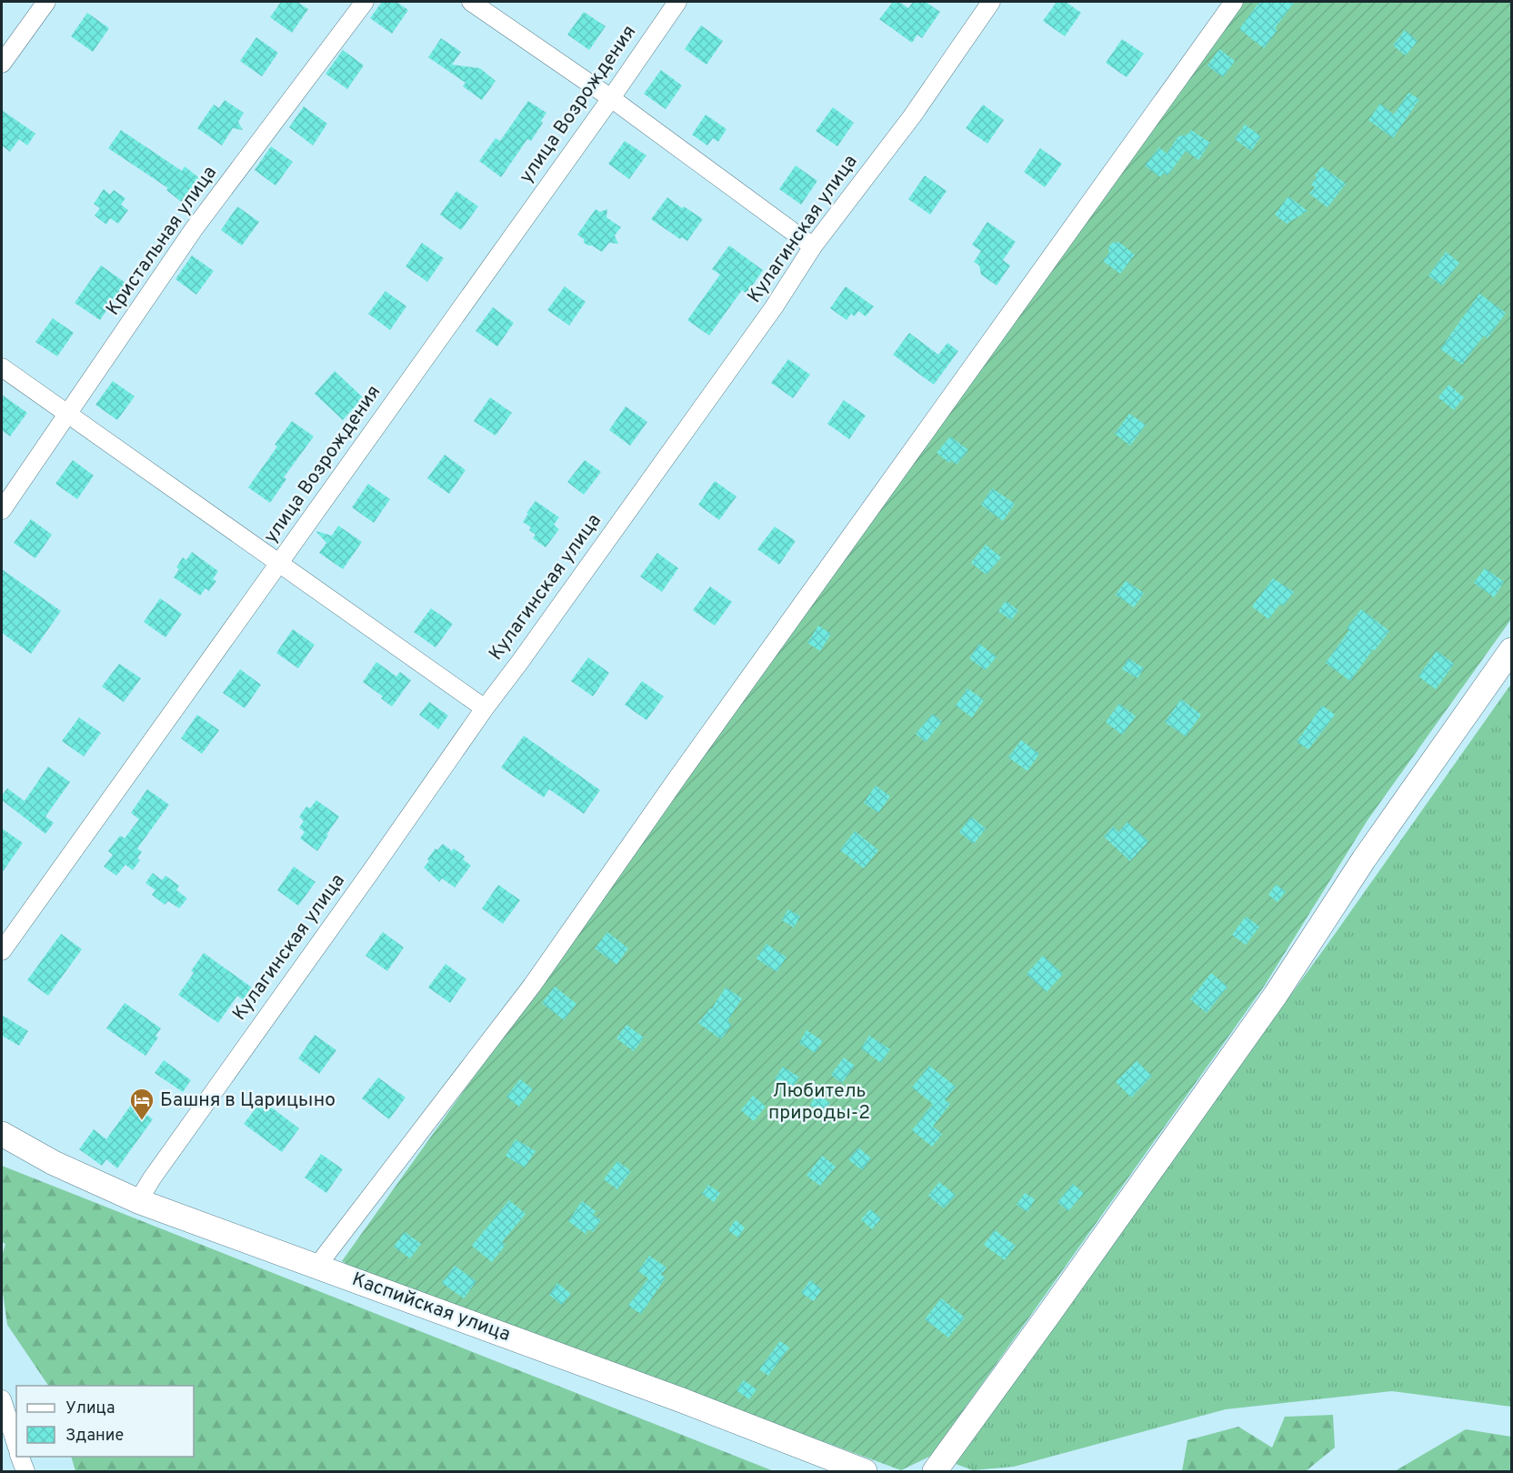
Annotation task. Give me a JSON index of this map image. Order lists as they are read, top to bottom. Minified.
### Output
{"streets":{"street":["улица Возрождения","Кулагинская улица","Кристальная улица","Каспийская улица"]},"crossings":[["Кулагинская улица","Каспийская улица"]],"parks":["Любитель природы-2"],"places":{"hotel":["Башня в Царицыно"]},"legend":["Улица","Здание"]}
